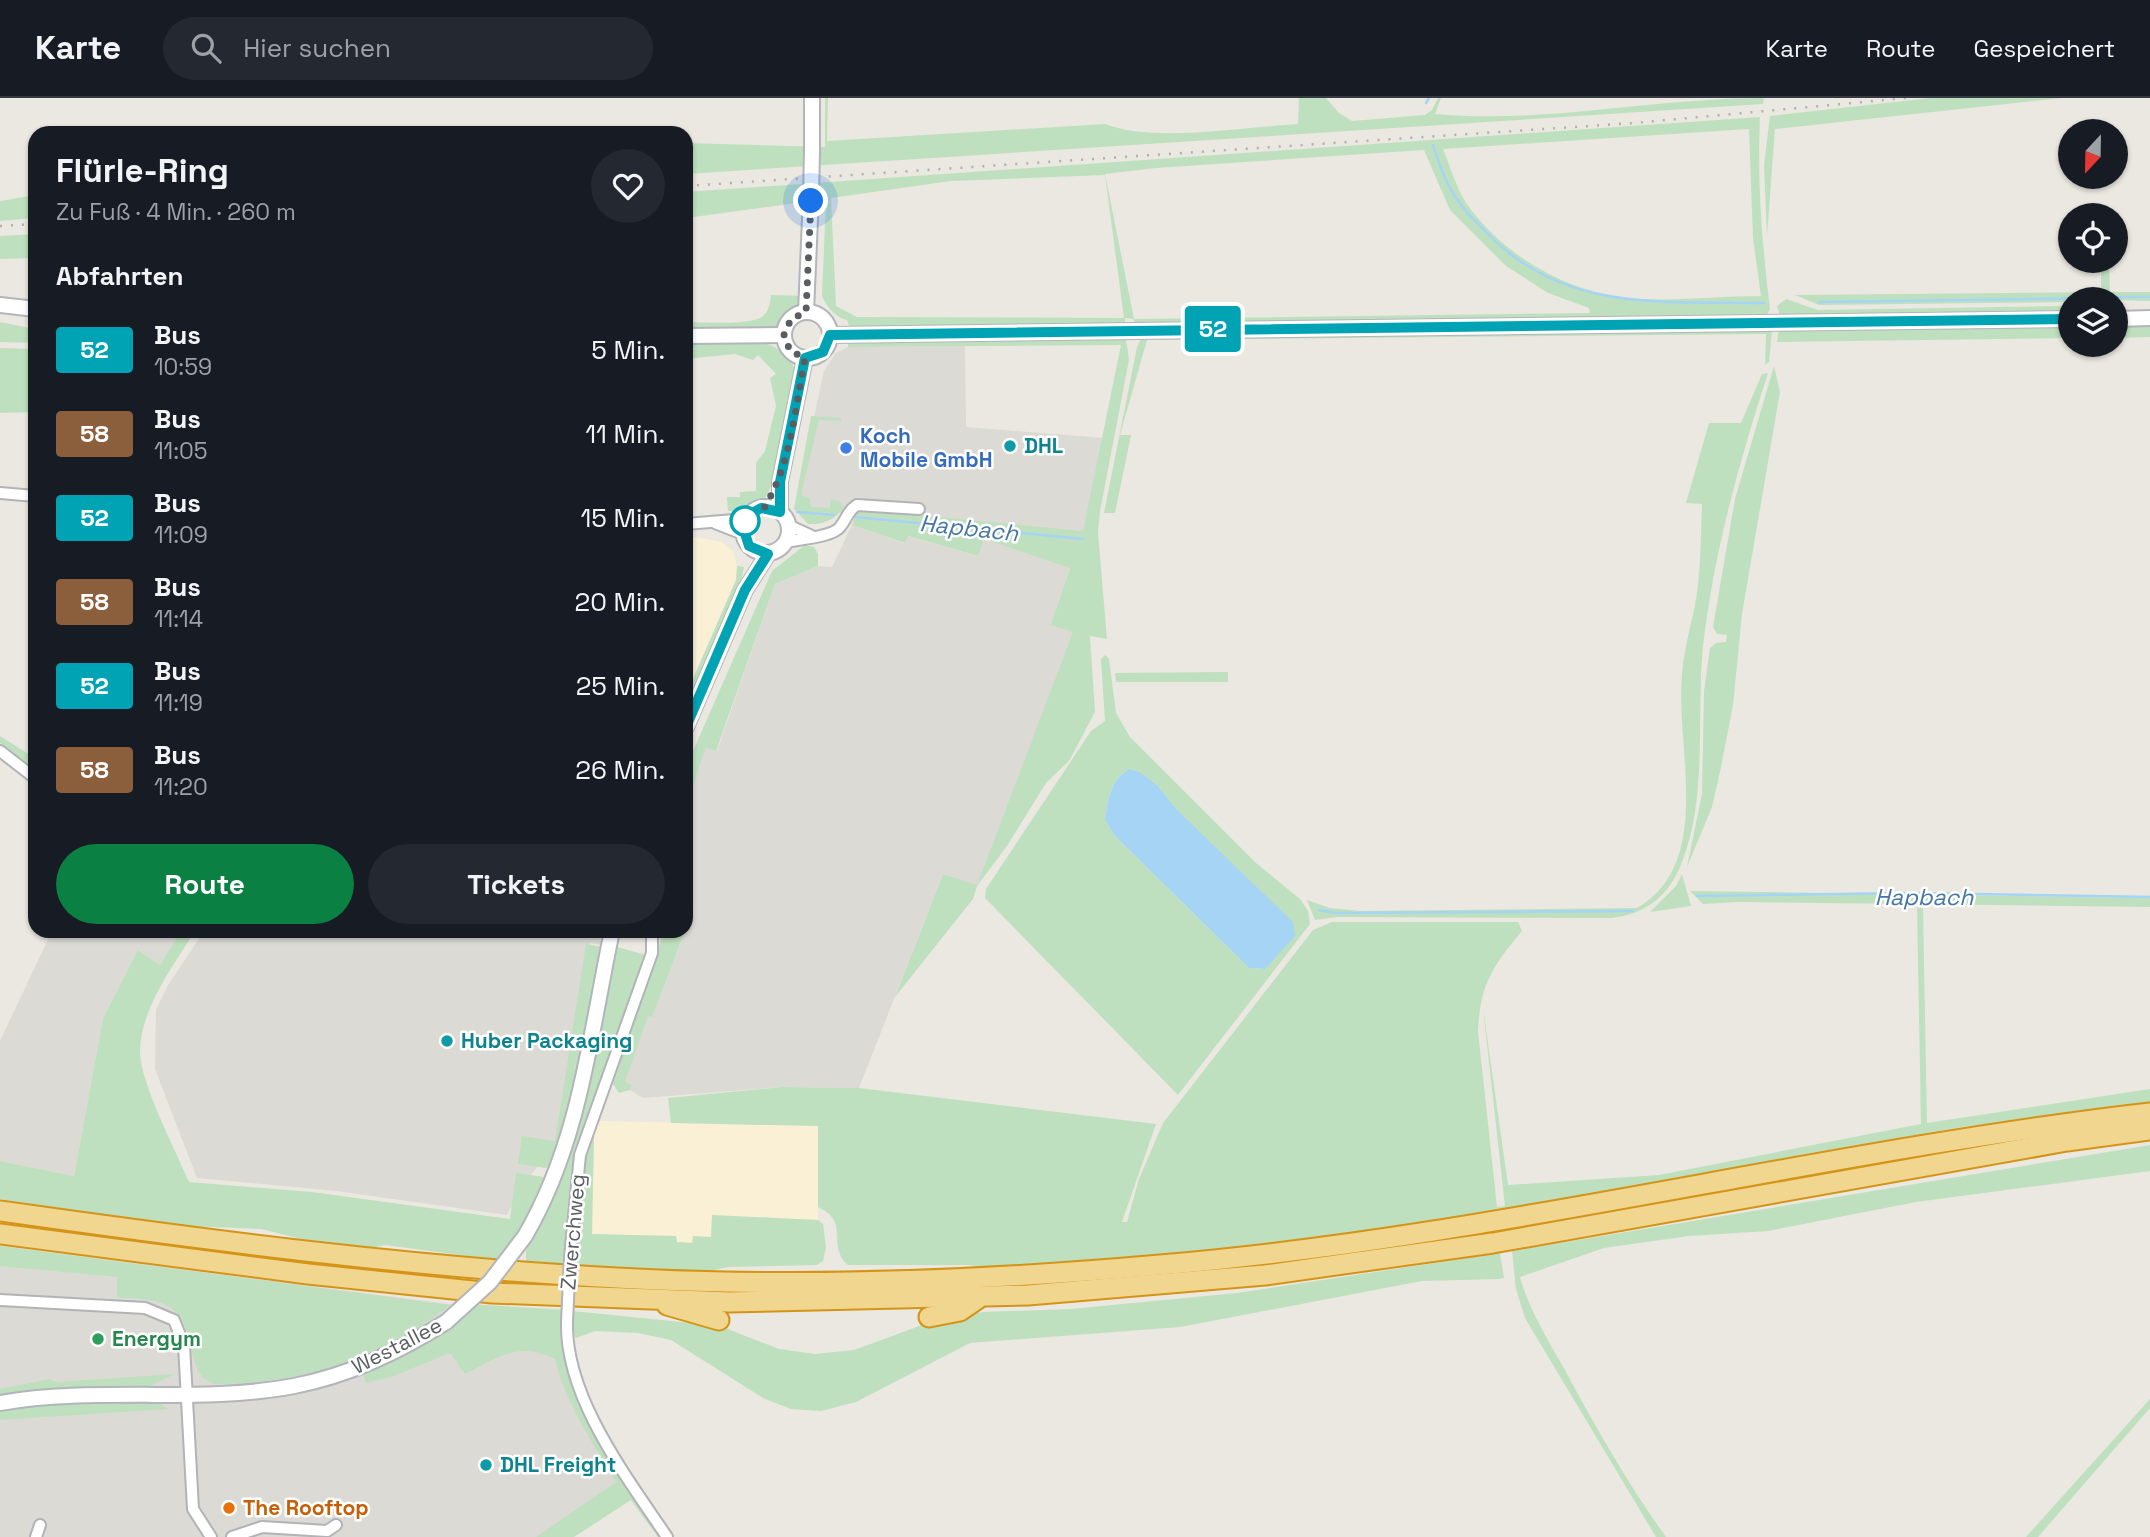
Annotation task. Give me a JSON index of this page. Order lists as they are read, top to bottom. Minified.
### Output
{"streets":{"main road":["Westallee"],"street":["Zwerchweg"]},"water":["Hapbach"],"places":["DHL","Koch Mobile GmbH","Huber Packaging","Energym","DHL Freight","The Rooftop"],"lines":["bus line 52"],"north":"bottom","page":{"header":"Karte","search":"Hier suchen","nav":["Karte","Route","Gespeichert"],"on_map":"52","heading":[["Flürle-Ring","Zu Fuß · 4 Min. · 260 m"],"Abfahrten"],"list":[{"mark":"52","name":"Bus","note":"10:59","value":"5 Min."},{"mark":"58","name":"Bus","note":"11:05","value":"11 Min."},{"mark":"52","name":"Bus","note":"11:09","value":"15 Min."},{"mark":"58","name":"Bus","note":"11:14","value":"20 Min."},{"mark":"52","name":"Bus","note":"11:19","value":"25 Min."},{"mark":"58","name":"Bus","note":"11:20","value":"26 Min."}],"buttons":["Route","Tickets"]}}
